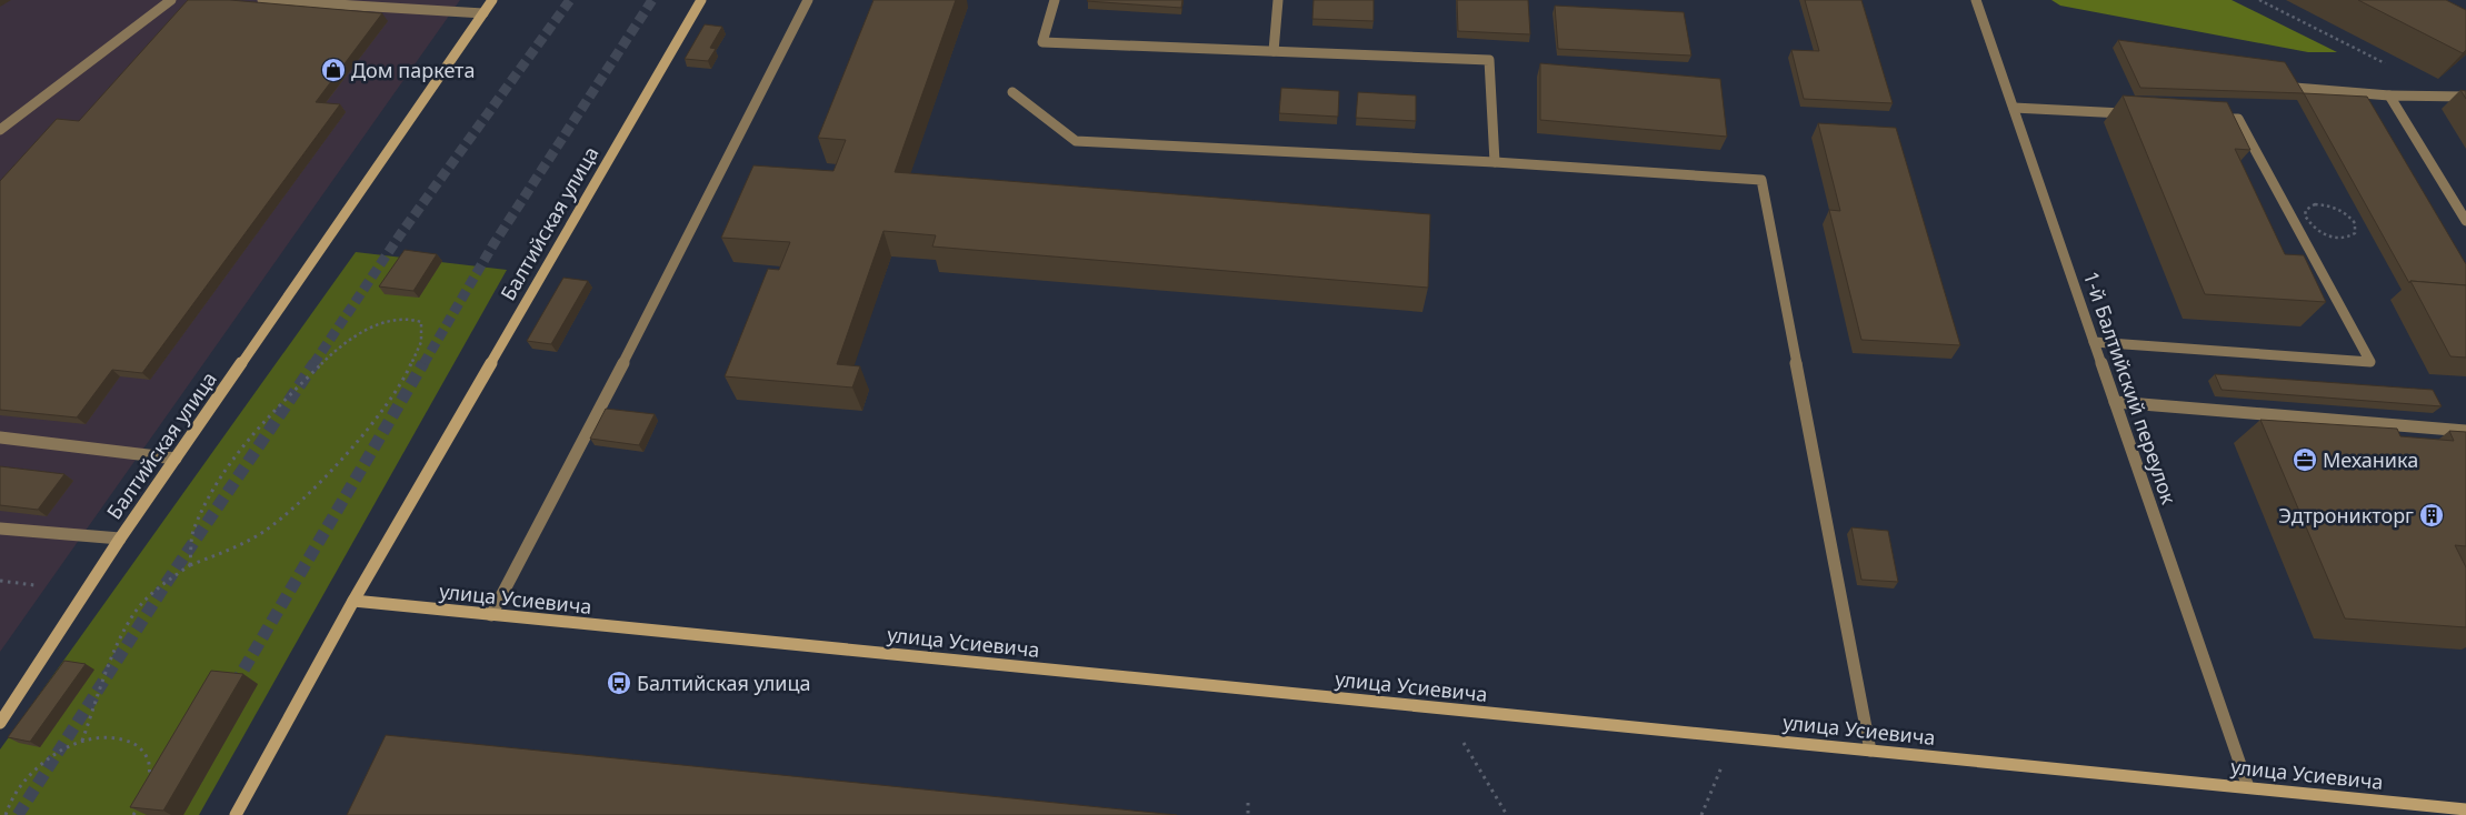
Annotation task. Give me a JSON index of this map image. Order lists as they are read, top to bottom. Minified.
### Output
{"streets":{"street":["Балтийская улица","1-й Балтийский переулок","улица Усиевича"]},"crossings":[["Балтийская улица","улица Усиевича"],["1-й Балтийский переулок","улица Усиевича"]],"places":{"shop":["Дом паркета"],"office":["Механика"],"building":["Эдтроникторг"],"bus stop":["Балтийская улица"]}}
